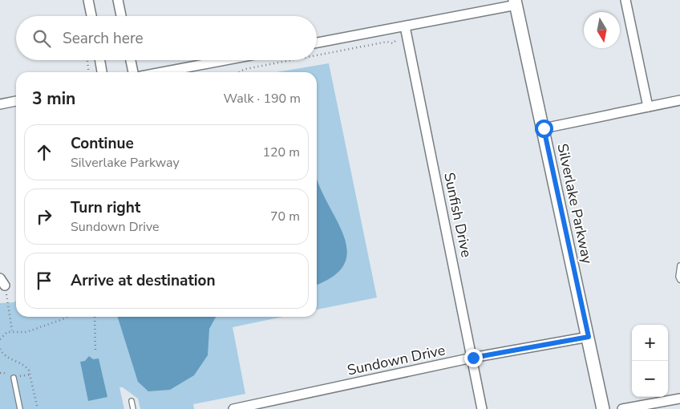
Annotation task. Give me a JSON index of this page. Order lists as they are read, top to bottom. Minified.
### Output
{"streets":{"street":["Silverlake Parkway","Sunfish Drive","Sundown Drive"]},"crossings":[["Silverlake Parkway","Sundown Drive"],["Sunfish Drive","Sundown Drive"]],"north":"bottom","page":{"search":"Search here","heading":["3 min","Walk · 190 m"],"list":[["Continue","Silverlake Parkway","120 m"],["Turn right","Sundown Drive","70 m"],"Arrive at destination"],"map_buttons":["+","−"]}}
